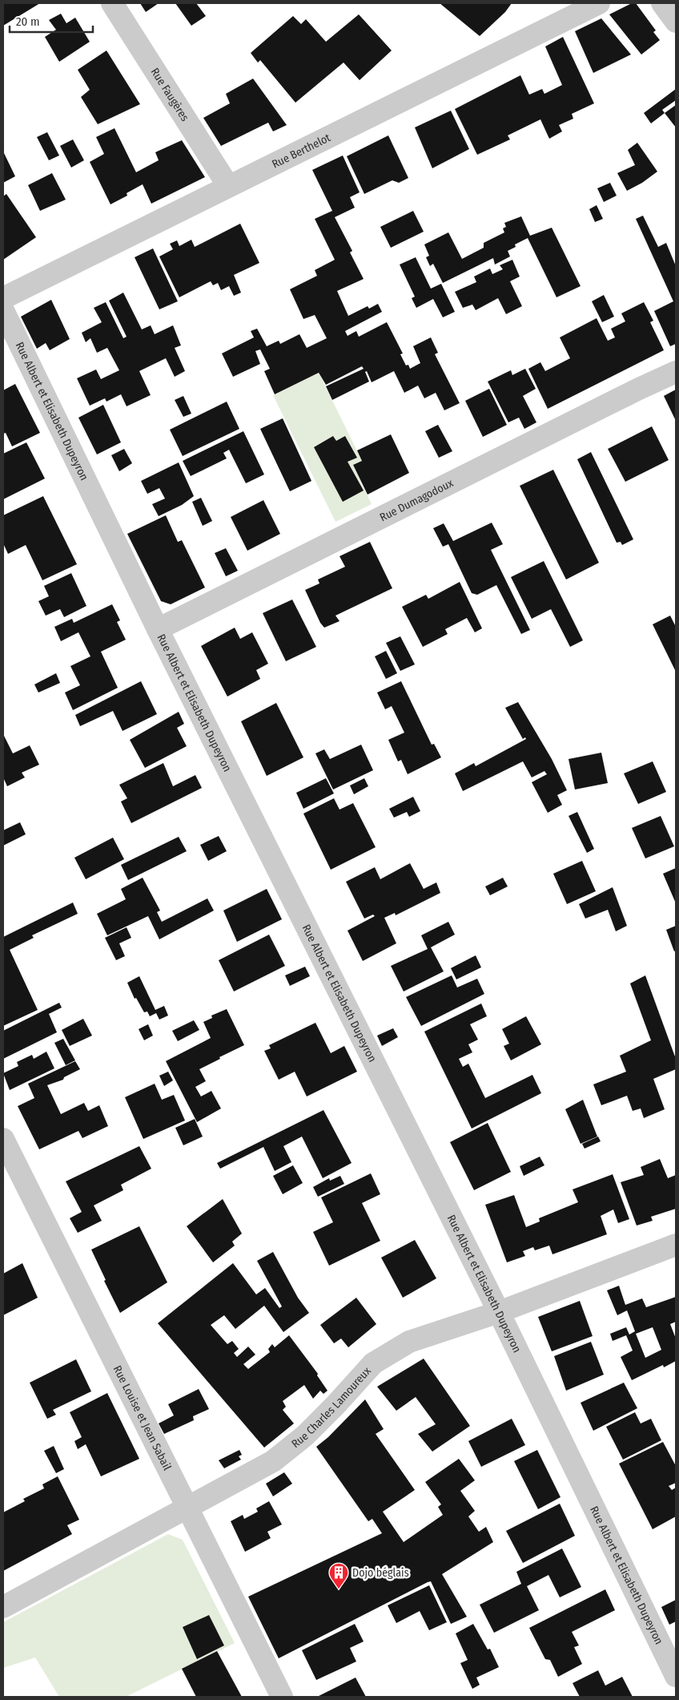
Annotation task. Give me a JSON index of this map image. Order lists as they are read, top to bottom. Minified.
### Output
{"streets":{"street":["Rue Faugères","Rue Berthelot","Rue Albert et Elisabeth Dupeyron","Rue Dumagodoux","Rue Charles Lamoureux","Rue Louise et Jean Sabail"]},"crossings":[["Rue Faugères","Rue Berthelot"],["Rue Albert et Elisabeth Dupeyron","Rue Dumagodoux"],["Rue Albert et Elisabeth Dupeyron","Rue Charles Lamoureux"],["Rue Charles Lamoureux","Rue Louise et Jean Sabail"]],"places":{"building":["Dojo béglais"]},"scale_bar":"20 m"}
